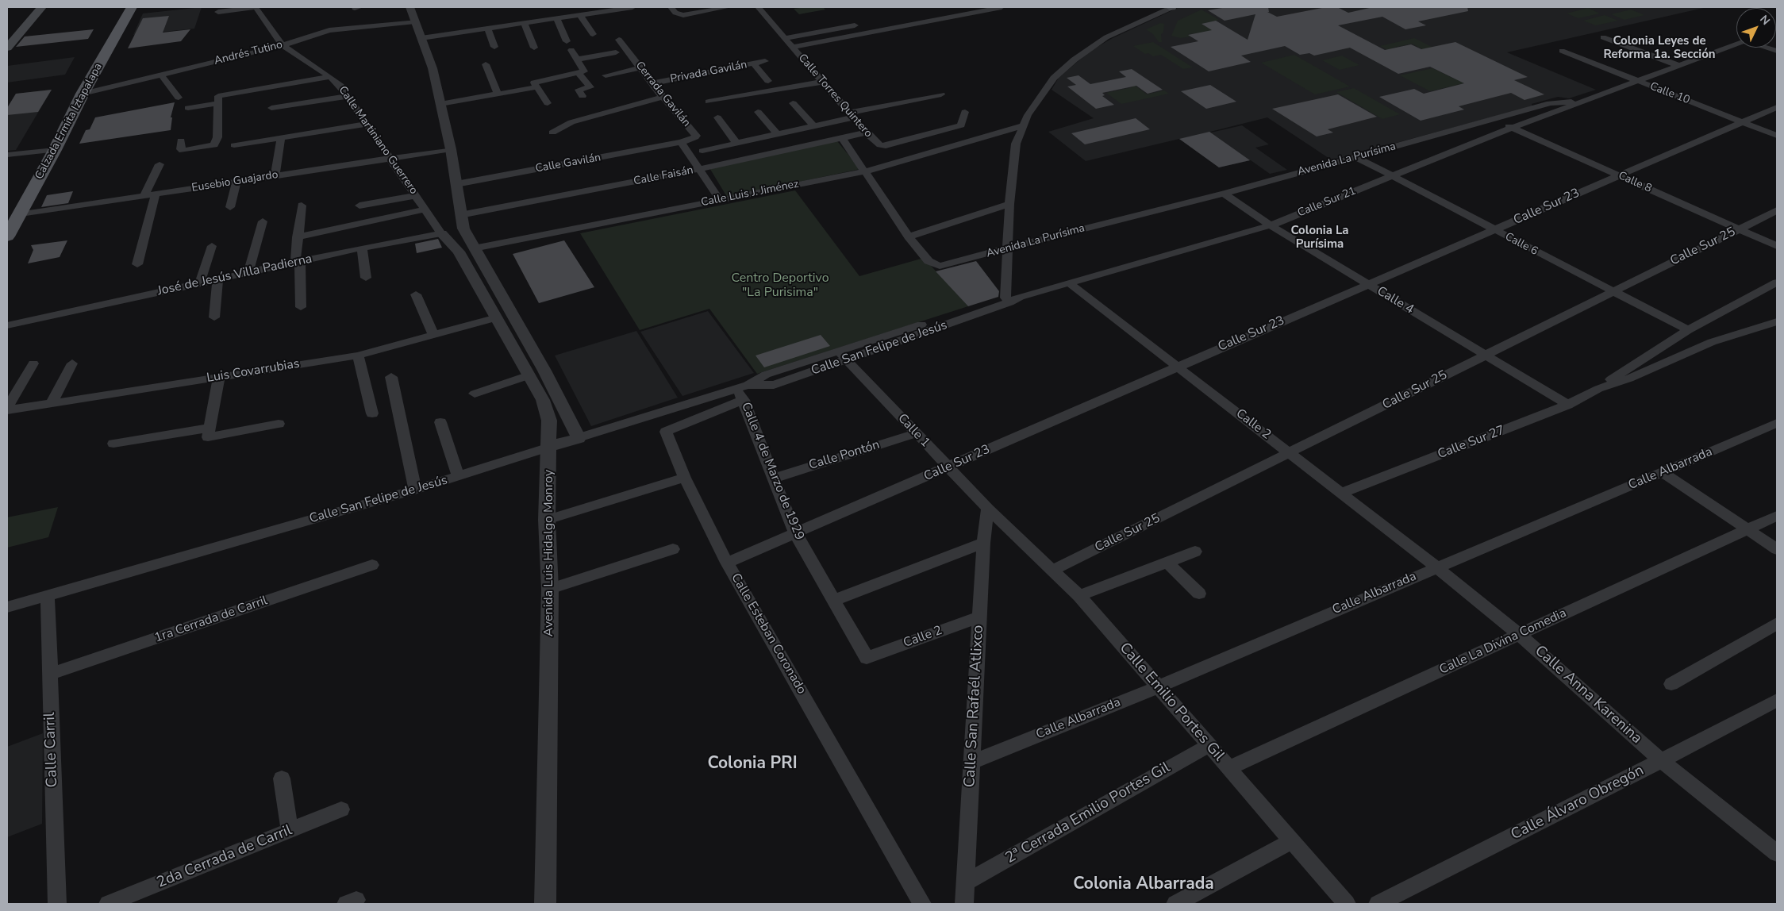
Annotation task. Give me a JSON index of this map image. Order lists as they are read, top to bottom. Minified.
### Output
{"streets":{"main road":["Calzada Ermita Iztapalapa"],"street":["Andrés Tutino","Privada Gavilán","Calle 10","Cerrada Gavilán","Calle Torres Quintero","Calle Martiniano Guerrero","Avenida La Purísima","Calle Gavilán","Calle Faisán","Eusebio Guajardo","Calle 8","Calle Luis J. Jiménez","Calle Sur 21","Calle Sur 23","Calle 6","Calle Sur 25","José de Jesús Villa Padierna","Calle 4","Calle San Felipe de Jesús","Luis Covarrubias","Calle 2","Calle 1","Calle Sur 27","Calle Pontón","Calle Albarrada","Calle 4 de Marzo de 1929","Avenida Luis Hidalgo Monroy","1ra Cerrada de Carril","Calle Esteban Coronado","Calle La Divina Comedia","Calle Anna Karenina","Calle Emilio Portes Gil","Calle San Rafaél Atlixco","Calle Carril","Calle Álvaro Obregón","2ª Cerrada Emilio Portes Gil","2da Cerrada de Carril"]},"crossings":[["Andrés Tutino","Calzada Ermita Iztapalapa"],["Andrés Tutino","Calle Martiniano Guerrero"],["Privada Gavilán","Cerrada Gavilán"],["Calle 10","Avenida La Purísima"],["Calle 10","Calle Sur 23"],["Cerrada Gavilán","Calle Gavilán"],["Calle Torres Quintero","Calle Faisán"],["Calzada Ermita Iztapalapa","Eusebio Guajardo"],["Calle Martiniano Guerrero","Eusebio Guajardo"],["Calle Martiniano Guerrero","José de Jesús Villa Padierna"],["Calle Martiniano Guerrero","Avenida Luis Hidalgo Monroy"],["Avenida La Purísima","Calle 8"],["Avenida La Purísima","Calle Sur 21"],["Avenida La Purísima","Calle 6"],["Avenida La Purísima","Calle 4"],["Calle Faisán","José de Jesús Villa Padierna"],["Calle 8","Calle Sur 21"],["Calle 8","Calle Sur 23"],["Calle 8","Calle Sur 25"],["Calle Sur 21","Calle 6"],["Calle Sur 21","Calle 4"],["Calle Sur 21","Calle San Felipe de Jesús"],["Calle Sur 21","Calle 2"],["Calle Sur 23","Calle 6"],["Calle Sur 23","Calle 4"],["Calle Sur 23","Calle 2"],["Calle Sur 23","Calle 1"],["Calle Sur 23","Calle 4 de Marzo de 1929"],["Calle Sur 23","Calle Esteban Coronado"],["Calle 6","Calle Sur 25"],["Calle 6","Calle Sur 27"],["Calle Sur 25","Calle 4"],["Calle Sur 25","Calle 2"],["Calle Sur 25","Calle Emilio Portes Gil"],["José de Jesús Villa Padierna","Avenida Luis Hidalgo Monroy"],["Calle 4","Calle Sur 27"],["Calle San Felipe de Jesús","Calle 1"],["Calle San Felipe de Jesús","Calle 4 de Marzo de 1929"],["Calle San Felipe de Jesús","Avenida Luis Hidalgo Monroy"],["Calle San Felipe de Jesús","Calle Esteban Coronado"],["Calle San Felipe de Jesús","Calle Carril"],["Luis Covarrubias","Avenida Luis Hidalgo Monroy"],["Calle 2","Calle Sur 27"],["Calle 2","Calle Albarrada"],["Calle 2","Calle 4 de Marzo de 1929"],["Calle 2","Calle Anna Karenina"],["Calle 2","Calle San Rafaél Atlixco"],["Calle 1","Calle Pontón"],["Calle 1","Calle Emilio Portes Gil"],["Calle 1","Calle San Rafaél Atlixco"],["Calle Pontón","Calle 4 de Marzo de 1929"],["Calle Albarrada","Calle Anna Karenina"],["Calle Albarrada","Calle Emilio Portes Gil"],["Calle Albarrada","Calle San Rafaél Atlixco"],["Calle 4 de Marzo de 1929","Calle Esteban Coronado"],["1ra Cerrada de Carril","Calle Carril"],["Calle La Divina Comedia","Calle Anna Karenina"],["Calle La Divina Comedia","Calle Emilio Portes Gil"],["Calle Anna Karenina","Calle Álvaro Obregón"],["Calle Emilio Portes Gil","Calle San Rafaél Atlixco"],["Calle Emilio Portes Gil","2ª Cerrada Emilio Portes Gil"],["Calle San Rafaél Atlixco","2ª Cerrada Emilio Portes Gil"]],"districts":["Colonia Leyes de Reforma 1a. Sección","Colonia La Purísima","Colonia PRI","Colonia Albarrada"],"parks":["Centro Deportivo \"La Purisima\""],"north":"top right"}
